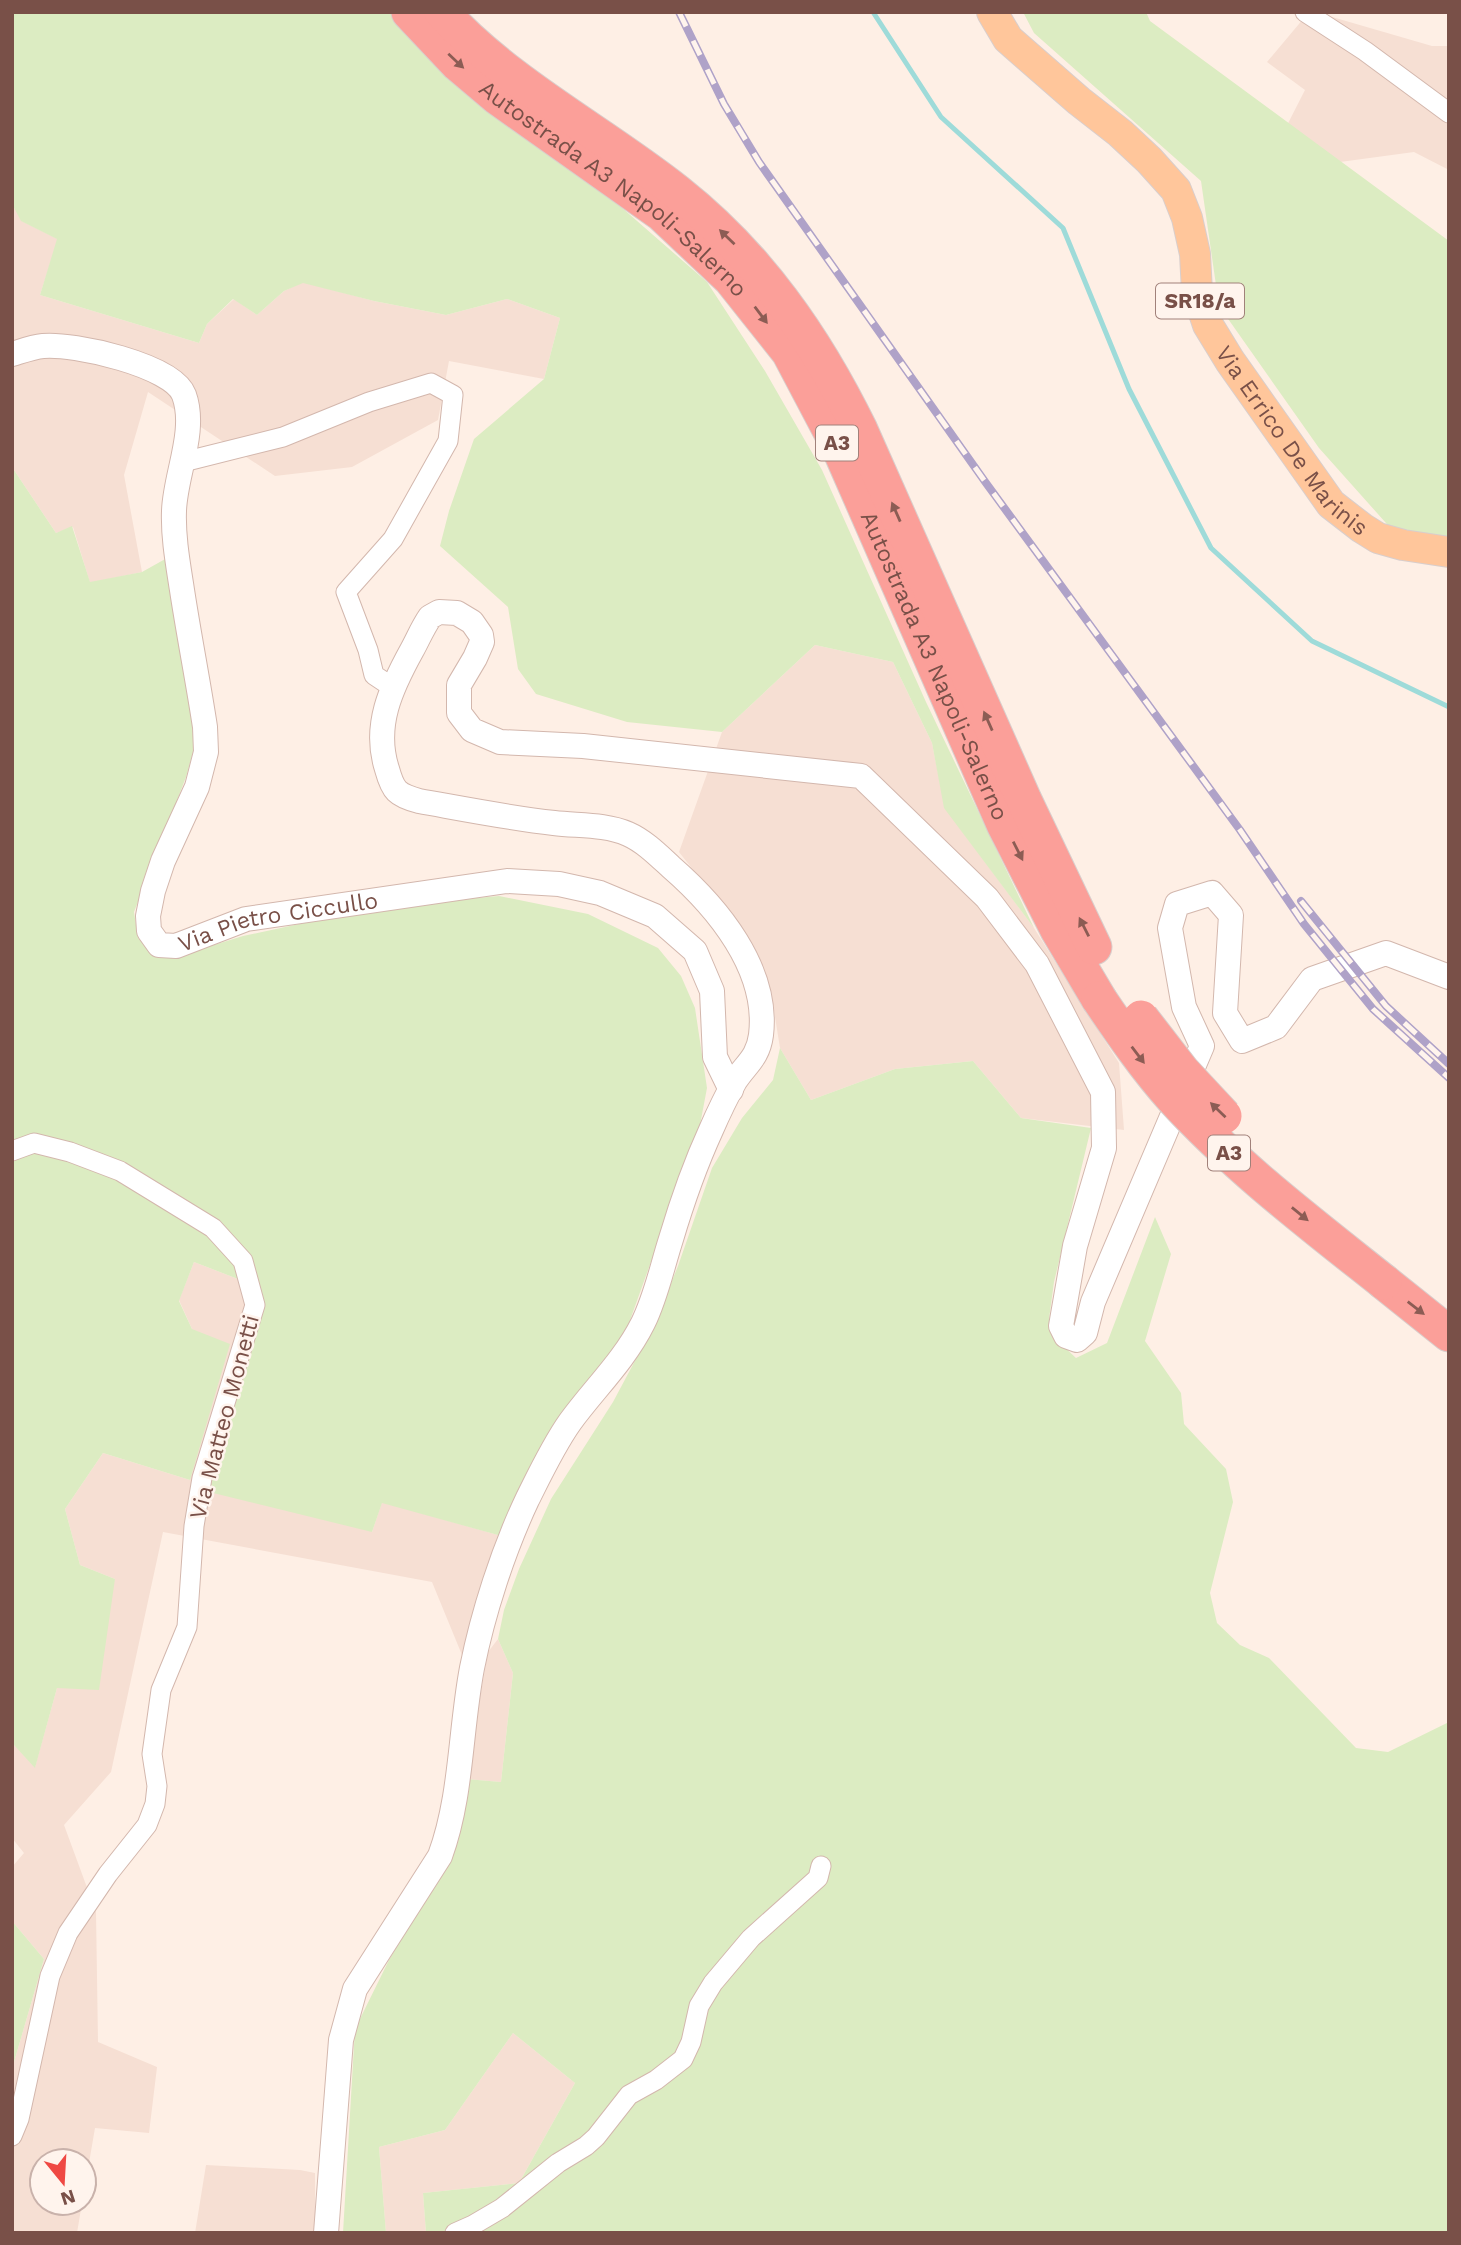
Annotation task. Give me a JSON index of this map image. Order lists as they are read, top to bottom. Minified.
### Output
{"streets":{"highway":["Autostrada A3 Napoli-Salerno","A3"],"main road":["SR18/a","Via Errico De Marinis"],"street":["Via Pietro Ciccullo","Via Matteo Monetti"]},"north":"bottom"}
